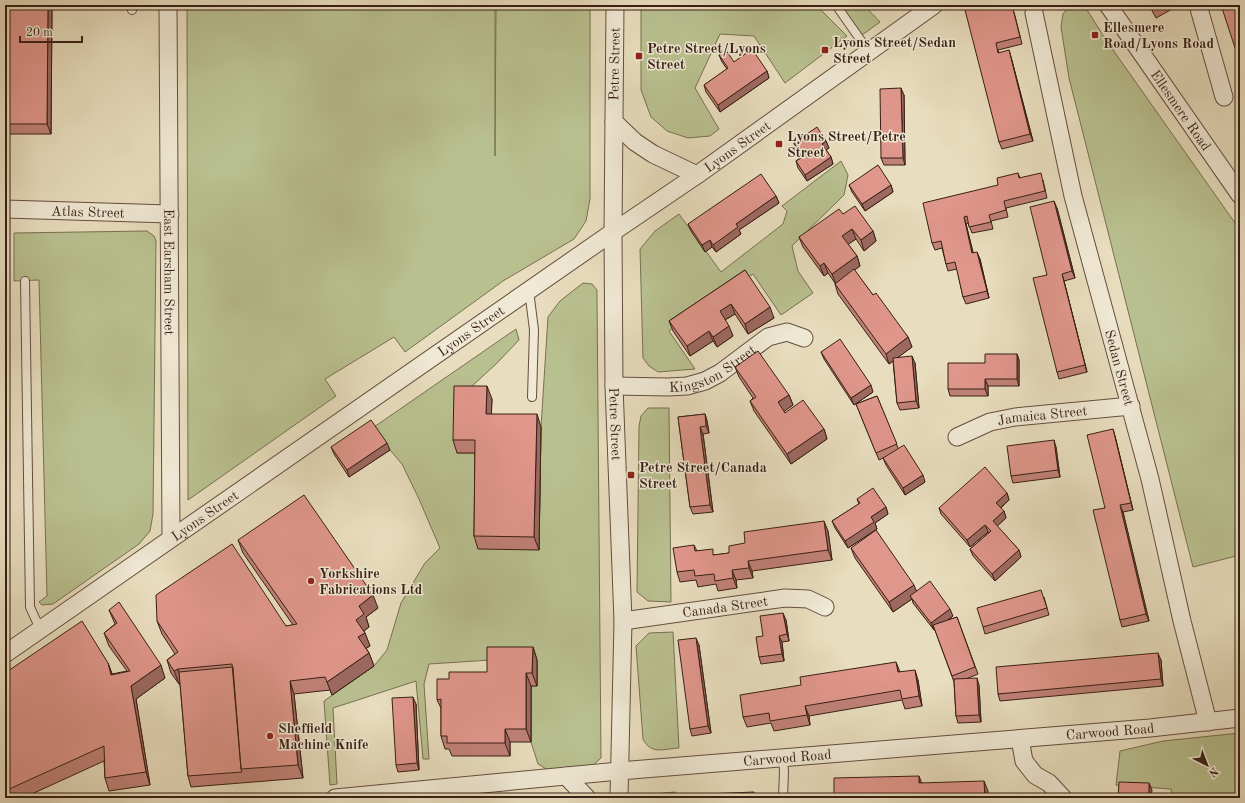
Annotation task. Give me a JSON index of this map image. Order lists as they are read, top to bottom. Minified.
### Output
{"streets":{"street":["Petre Street","Ellesmere Road","Lyons Street","Atlas Street","East Earsham Street","Kingston Street","Sedan Street","Jamaica Street","Canada Street","Carwood Road"]},"crossings":[["Petre Street","Lyons Street"],["Petre Street","Kingston Street"],["Petre Street","Canada Street"],["Petre Street","Carwood Road"],["Lyons Street","East Earsham Street"],["Atlas Street","East Earsham Street"],["Sedan Street","Jamaica Street"],["Sedan Street","Carwood Road"]],"places":{"transit":["Ellesmere Road/Lyons Road","Lyons Street/Sedan Street","Petre Street/Lyons Street","Lyons Street/Petre Street","Petre Street/Canada Street"],"other":["Yorkshire Fabrications Ltd","Sheffield Machine Knife"]},"scale_bar":"20 m","north":"bottom right"}
